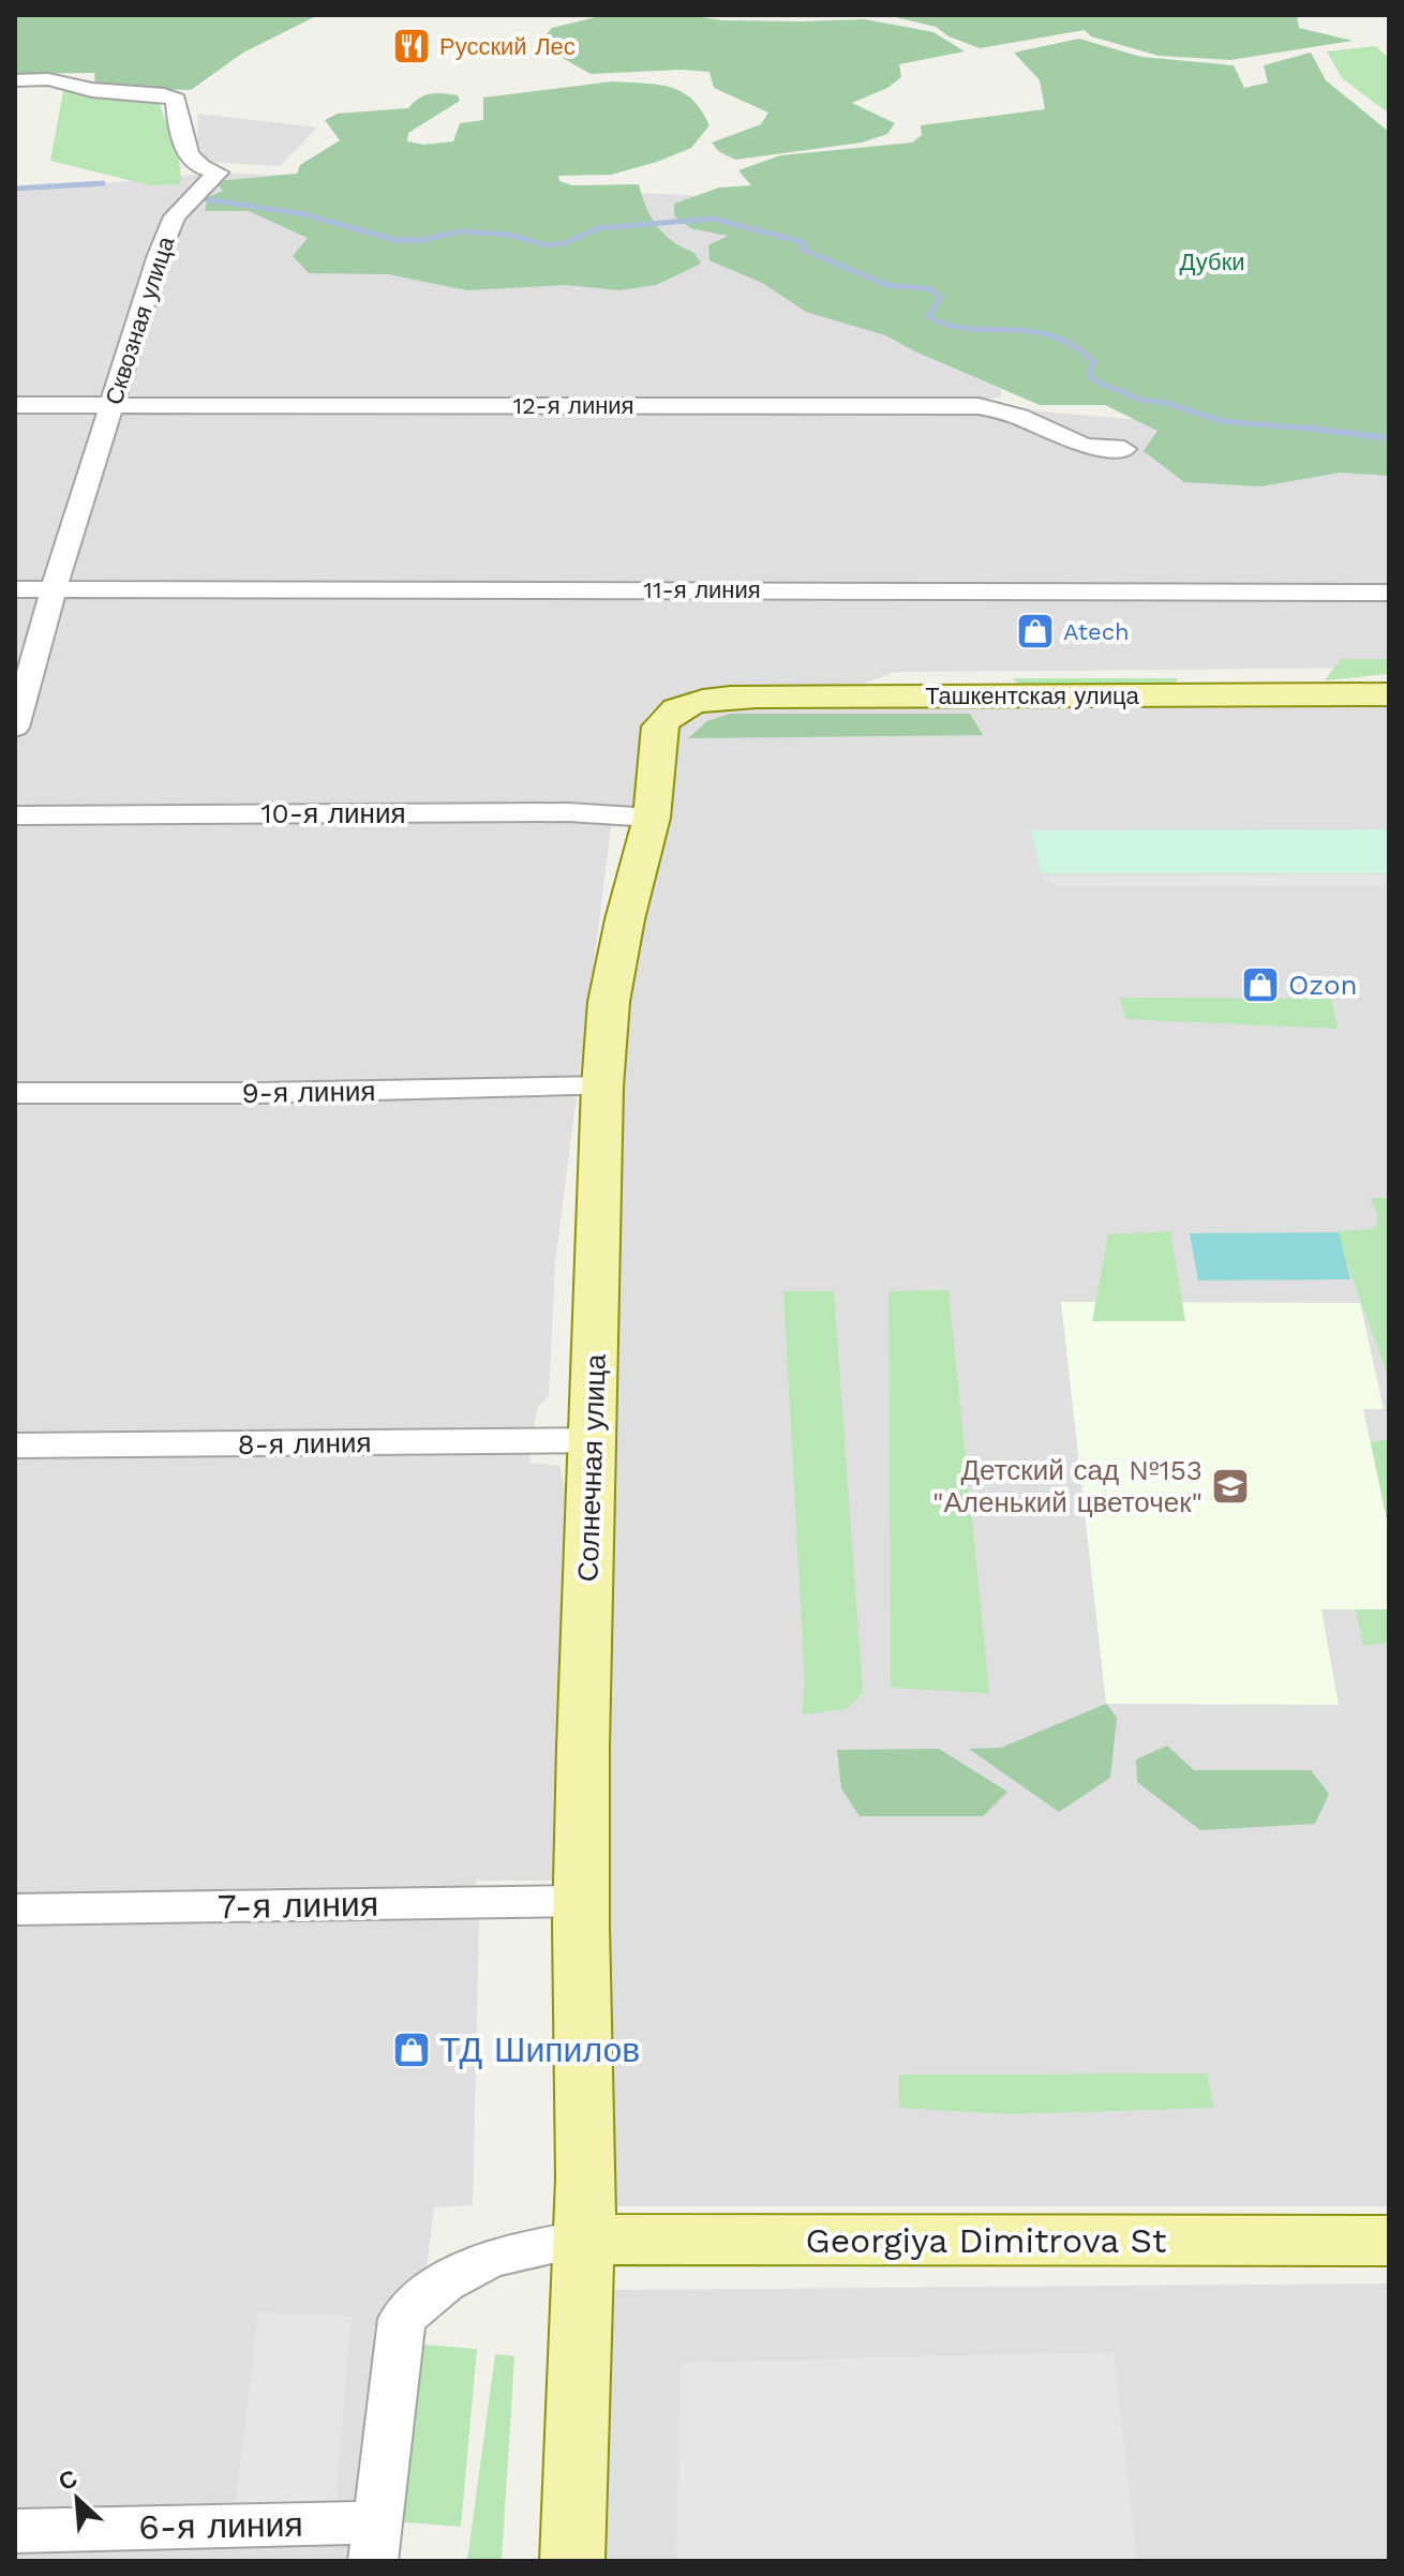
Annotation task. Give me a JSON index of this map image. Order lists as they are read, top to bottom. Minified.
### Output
{"streets":{"main road":["Ташкентская улица","Солнечная улица","Georgiya Dimitrova St"],"street":["Сквозная улица","12-я линия","11-я линия","10-я линия","9-я линия","8-я линия","7-я линия","6-я линия"]},"crossings":[["Сквозная улица","12-я линия"],["Сквозная улица","11-я линия"],["Ташкентская улица","Солнечная улица"],["10-я линия","Солнечная улица"],["9-я линия","Солнечная улица"],["8-я линия","Солнечная улица"],["Солнечная улица","7-я линия"],["Солнечная улица","Georgiya Dimitrova St"]],"parks":["Дубки"],"places":{"restaurant":["Русский Лес"],"shop":["Atech","Ozon","ТД Шипилов"],"school or university":["Детский сад №153 \"Аленький цветочек\""]},"north":"top left"}
